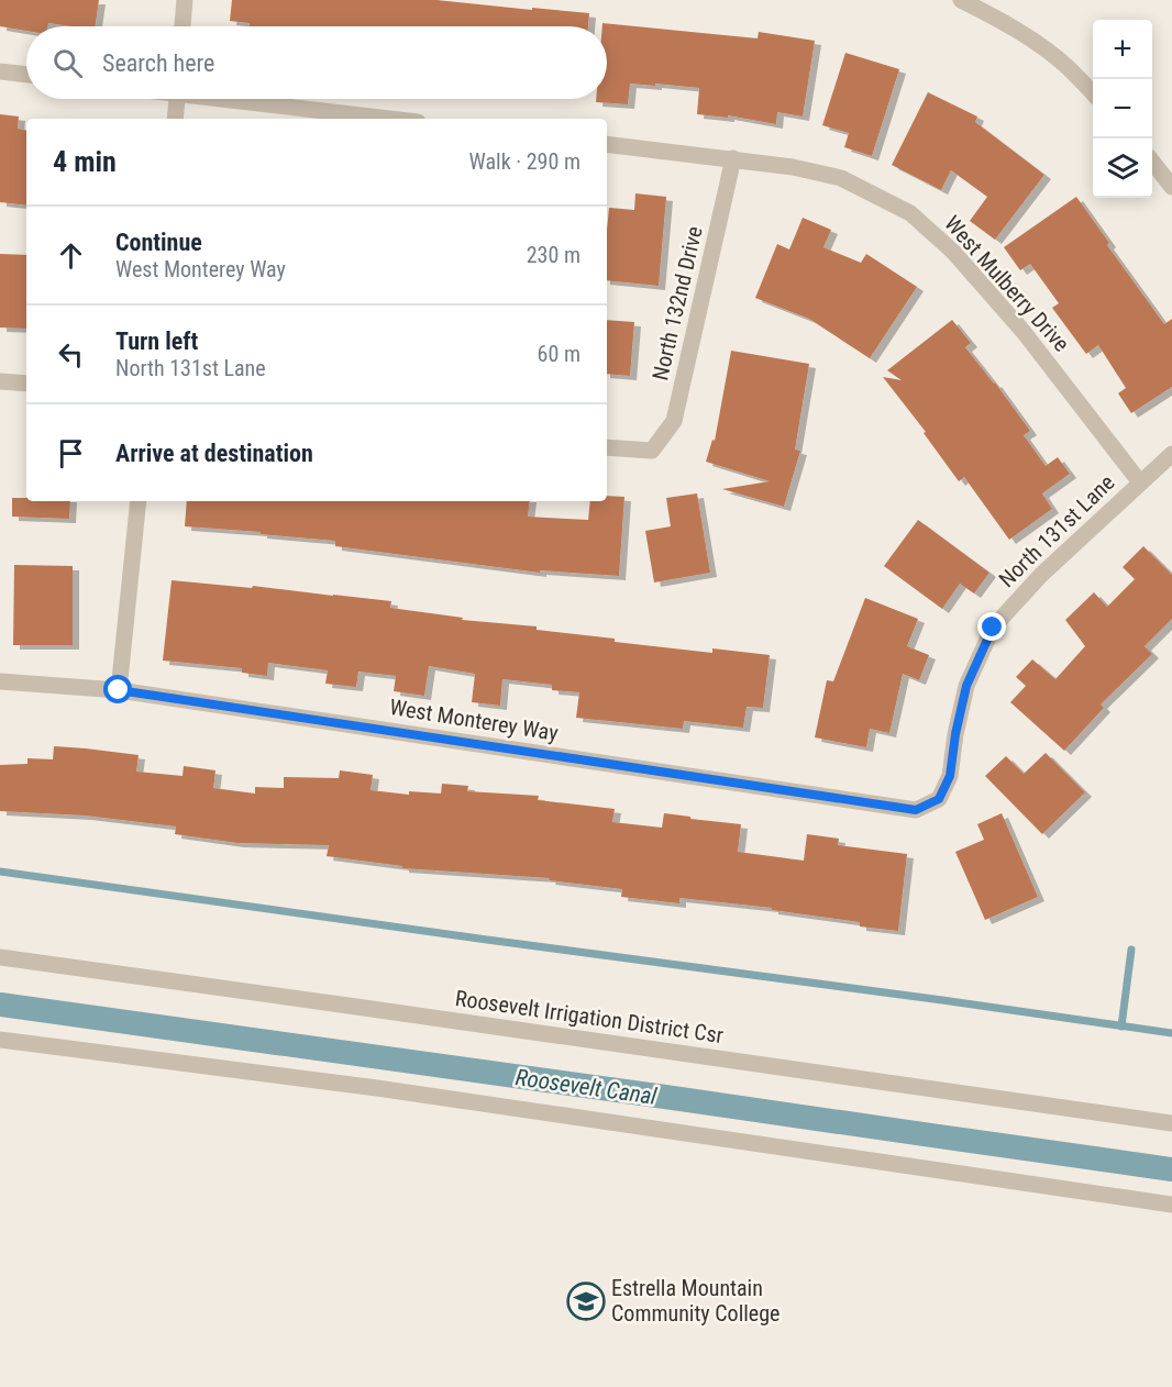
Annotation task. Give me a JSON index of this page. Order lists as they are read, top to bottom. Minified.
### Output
{"streets":{"street":["West Mulberry Drive","North 132nd Drive","North 131st Lane","West Monterey Way","Roosevelt Irrigation District Csr"]},"crossings":[["West Mulberry Drive","North 132nd Drive"],["West Mulberry Drive","North 131st Lane"],["North 131st Lane","West Monterey Way"]],"water":["Roosevelt Canal"],"places":{"school or university":["Estrella Mountain Community College"]},"page":{"map_buttons":["+","−"],"search":"Search here","heading":["4 min","Walk · 290 m"],"list":[["Continue","West Monterey Way","230 m"],["Turn left","North 131st Lane","60 m"],"Arrive at destination"]}}
